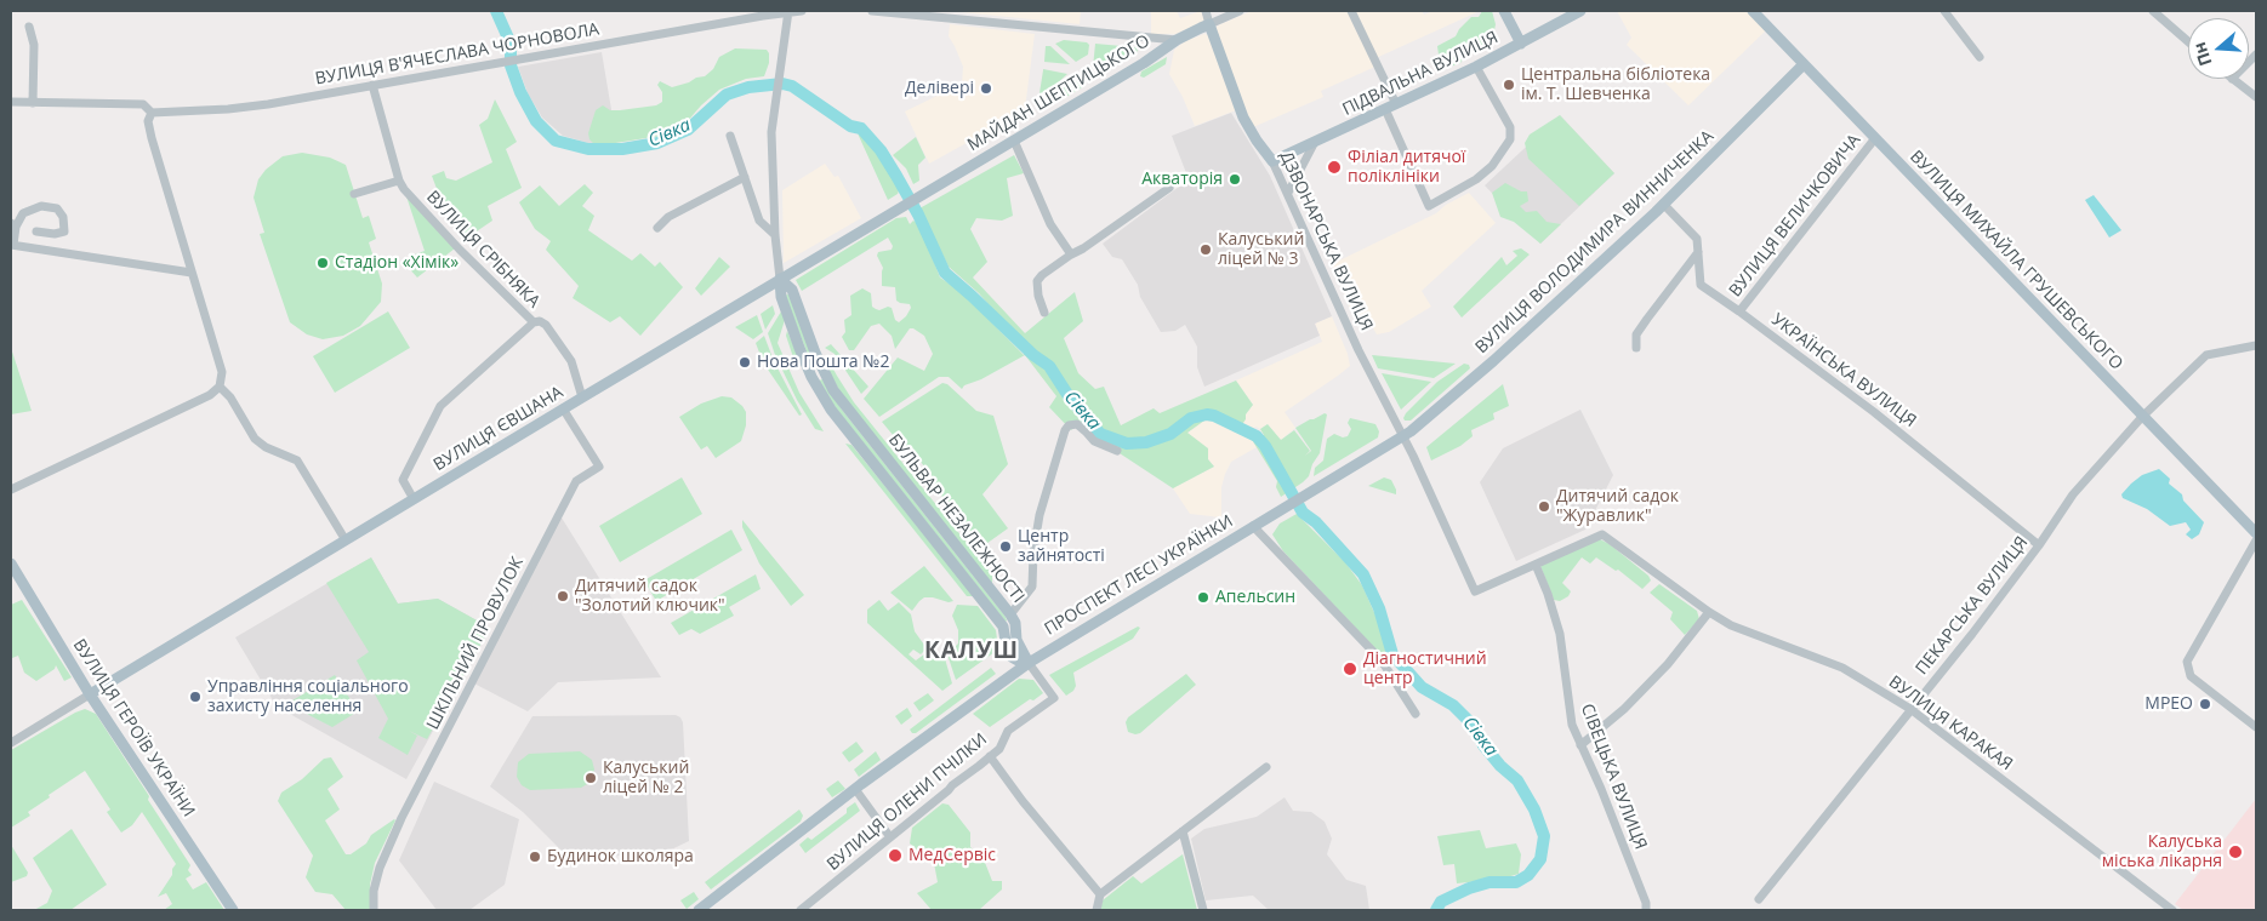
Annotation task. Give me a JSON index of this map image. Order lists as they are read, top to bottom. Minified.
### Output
{"streets":{"main road":["ПІДВАЛЬНА ВУЛИЦЯ","МАЙДАН ШЕПТИЦЬКОГО","ДЗВОНАРСЬКА ВУЛИЦЯ","ВУЛИЦЯ ВОЛОДИМИРА ВИННИЧЕНКА","ВУЛИЦЯ МИХАЙЛА ГРУШЕВСЬКОГО","ВУЛИЦЯ ЄВШАНА","БУЛЬВАР НЕЗАЛЕЖНОСТІ","ПРОСПЕКТ ЛЕСІ УКРАЇНКИ","ВУЛИЦЯ ГЕРОЇВ УКРАЇНИ"],"street":["ВУЛИЦЯ В'ЯЧЕСЛАВА ЧОРНОВОЛА","ВУЛИЦЯ ВЕЛИЧКОВИЧА","ВУЛИЦЯ СРІБНЯКА","УКРАЇНСЬКА ВУЛИЦЯ","ПЕКАРСЬКА ВУЛИЦЯ","ШКІЛЬНИЙ ПРОВУЛОК","ВУЛИЦЯ КАРАКАЯ","СІВЕЦЬКА ВУЛИЦЯ","ВУЛИЦЯ ОЛЕНИ ПЧІЛКИ"]},"crossings":[["ВУЛИЦЯ В'ЯЧЕСЛАВА ЧОРНОВОЛА","ВУЛИЦЯ СРІБНЯКА"],["ПІДВАЛЬНА ВУЛИЦЯ","ДЗВОНАРСЬКА ВУЛИЦЯ"],["МАЙДАН ШЕПТИЦЬКОГО","ДЗВОНАРСЬКА ВУЛИЦЯ"],["МАЙДАН ШЕПТИЦЬКОГО","ВУЛИЦЯ ЄВШАНА"],["ВУЛИЦЯ ВЕЛИЧКОВИЧА","ВУЛИЦЯ МИХАЙЛА ГРУШЕВСЬКОГО"],["ВУЛИЦЯ ВЕЛИЧКОВИЧА","УКРАЇНСЬКА ВУЛИЦЯ"],["ДЗВОНАРСЬКА ВУЛИЦЯ","ВУЛИЦЯ ВОЛОДИМИРА ВИННИЧЕНКА"],["ДЗВОНАРСЬКА ВУЛИЦЯ","ПРОСПЕКТ ЛЕСІ УКРАЇНКИ"],["ВУЛИЦЯ ВОЛОДИМИРА ВИННИЧЕНКА","ВУЛИЦЯ МИХАЙЛА ГРУШЕВСЬКОГО"],["ВУЛИЦЯ ВОЛОДИМИРА ВИННИЧЕНКА","УКРАЇНСЬКА ВУЛИЦЯ"],["ВУЛИЦЯ ВОЛОДИМИРА ВИННИЧЕНКА","ПРОСПЕКТ ЛЕСІ УКРАЇНКИ"],["ВУЛИЦЯ СРІБНЯКА","ВУЛИЦЯ ЄВШАНА"],["ВУЛИЦЯ МИХАЙЛА ГРУШЕВСЬКОГО","ПЕКАРСЬКА ВУЛИЦЯ"],["УКРАЇНСЬКА ВУЛИЦЯ","ПЕКАРСЬКА ВУЛИЦЯ"],["ВУЛИЦЯ ЄВШАНА","БУЛЬВАР НЕЗАЛЕЖНОСТІ"],["ВУЛИЦЯ ЄВШАНА","ШКІЛЬНИЙ ПРОВУЛОК"],["ВУЛИЦЯ ЄВШАНА","ВУЛИЦЯ ГЕРОЇВ УКРАЇНИ"],["БУЛЬВАР НЕЗАЛЕЖНОСТІ","ПРОСПЕКТ ЛЕСІ УКРАЇНКИ"],["БУЛЬВАР НЕЗАЛЕЖНОСТІ","ВУЛИЦЯ ОЛЕНИ ПЧІЛКИ"],["ПРОСПЕКТ ЛЕСІ УКРАЇНКИ","ВУЛИЦЯ ОЛЕНИ ПЧІЛКИ"],["ПЕКАРСЬКА ВУЛИЦЯ","ВУЛИЦЯ КАРАКАЯ"],["ВУЛИЦЯ КАРАКАЯ","СІВЕЦЬКА ВУЛИЦЯ"]],"districts":["КАЛУШ"],"water":["Сівка"],"places":["Центральна бібліотека ім. Т. Шевченка","Делівері","Філіал дитячої поліклініки","Акваторія","Калуський ліцей № 3","Стадіон «Хімік»","Нова Пошта №2","Дитячий садок \"Журавлик\"","Центр зайнятості","Дитячий садок \"Золотий ключик\"","Апельсин","Діагностичний центр","Управління соціального захисту населення","МРЕО","Калуський ліцей № 2","Калуська міська лікарня","МедСервіс","Будинок школяра"],"north":"left"}
